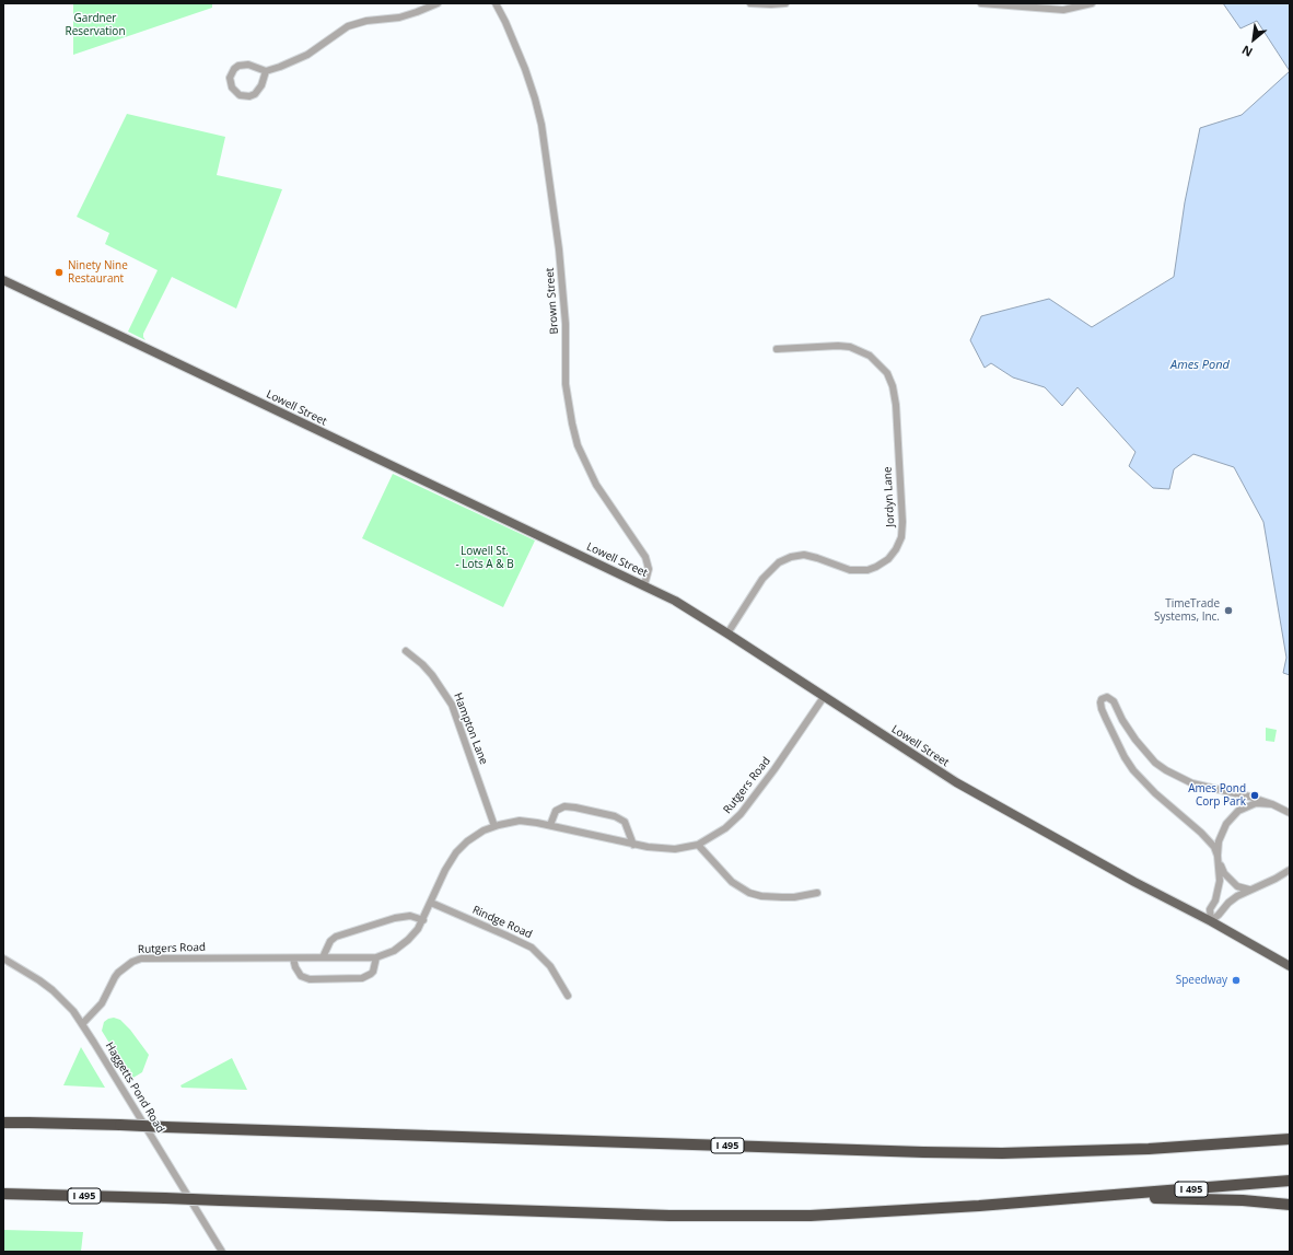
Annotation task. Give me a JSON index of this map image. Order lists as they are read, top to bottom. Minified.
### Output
{"streets":{"highway":["I 495"],"main road":["Lowell Street"],"street":["Brown Street","Jordyn Lane","Hampton Lane","Rutgers Road","Rindge Road","Haggetts Pond Road"]},"crossings":[["Brown Street","Lowell Street"],["Lowell Street","Jordyn Lane"],["Lowell Street","Rutgers Road"],["Hampton Lane","Rutgers Road"],["Rutgers Road","Rindge Road"],["Rutgers Road","Haggetts Pond Road"]],"water":["Ames Pond"],"parks":["Gardner Reservation","Lowell St. - Lots A & B"],"places":["Ninety Nine Restaurant","TimeTrade Systems, Inc.","Ames Pond Corp Park","Speedway"],"north":"bottom left"}
